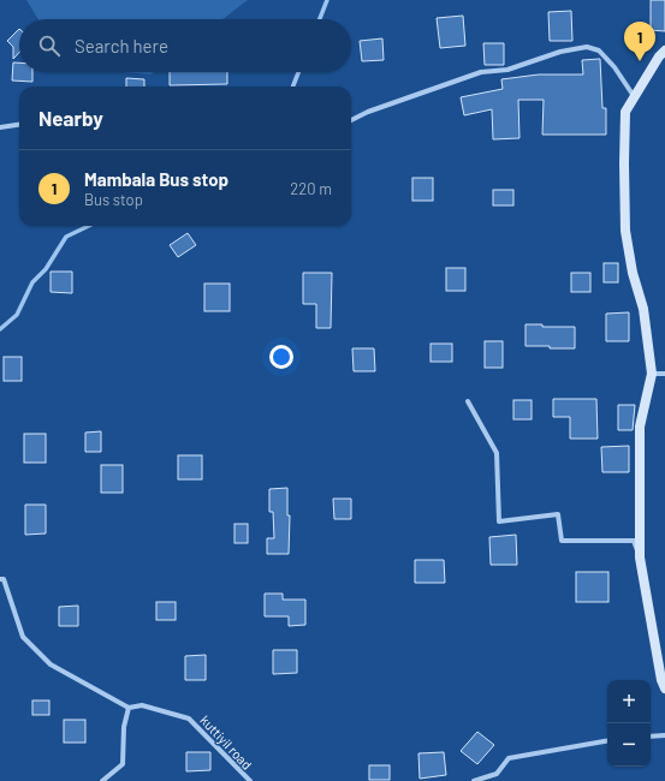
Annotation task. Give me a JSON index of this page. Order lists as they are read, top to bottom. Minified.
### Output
{"streets":{"street":["kuttiyil road"]},"page":{"search":"Search here","pins":"1","heading":"Nearby","list":[{"mark":"1","name":"Mambala Bus stop","note":"Bus stop","value":"220 m"}],"map_buttons":["+","−"]}}
